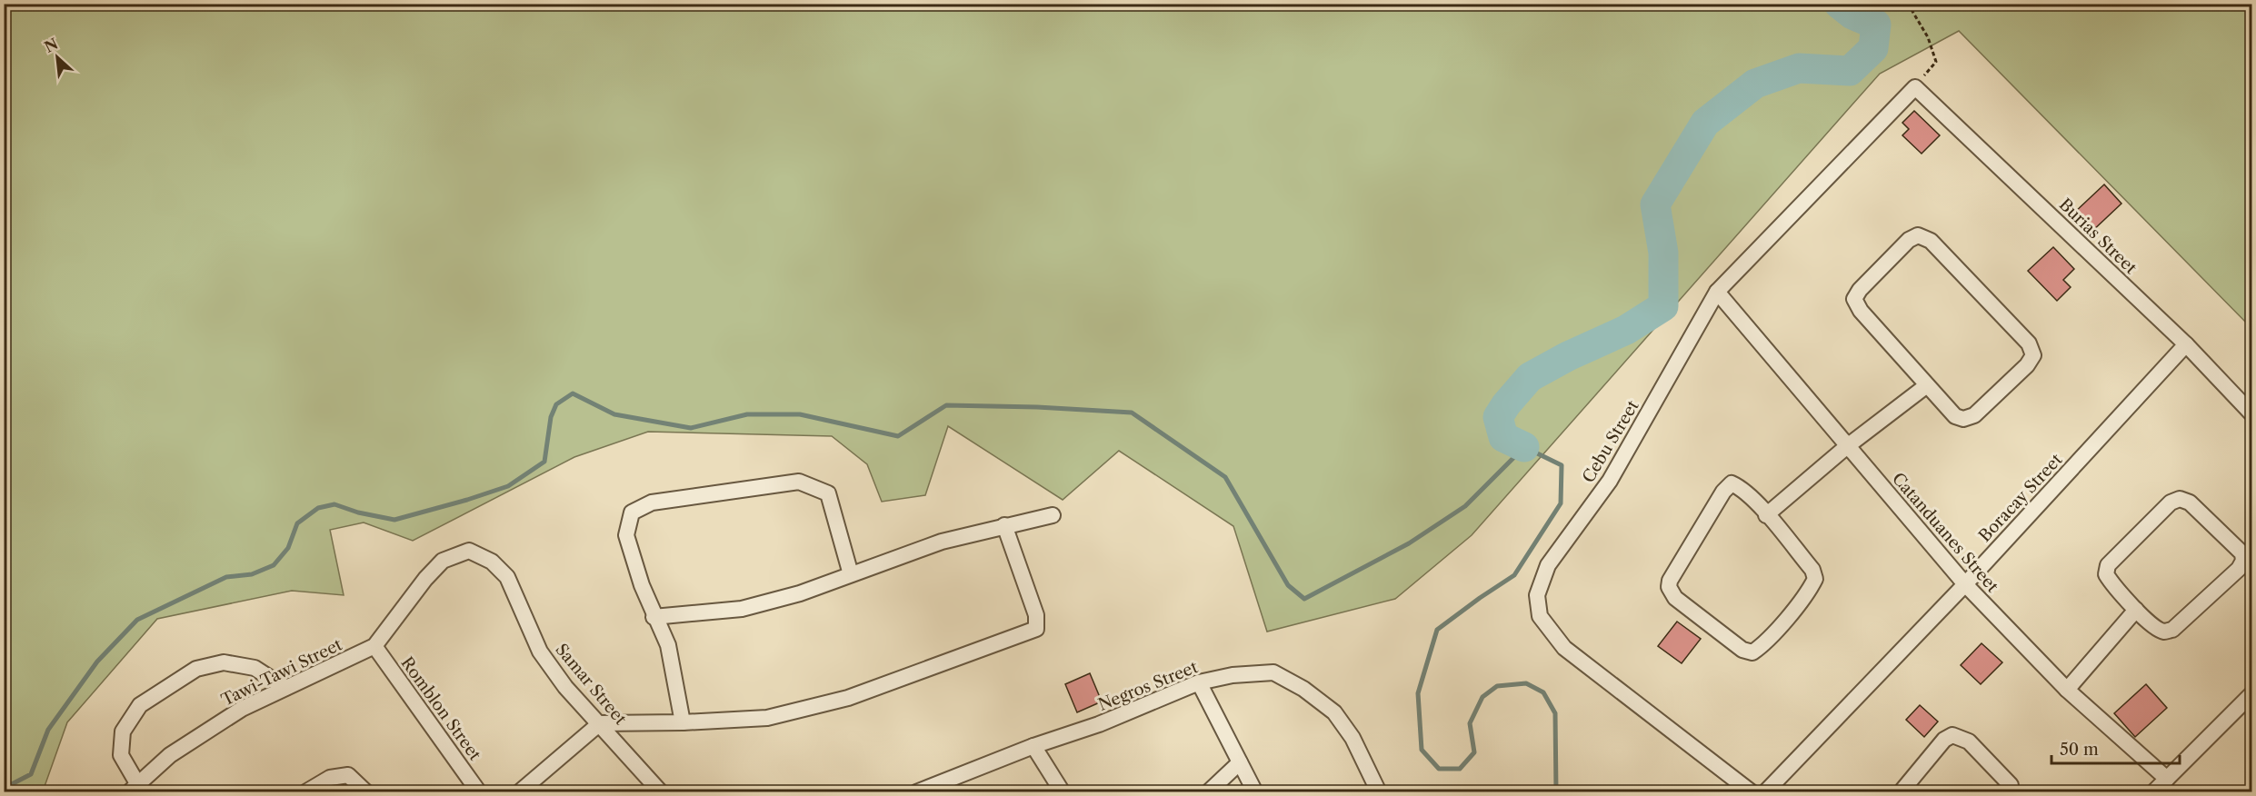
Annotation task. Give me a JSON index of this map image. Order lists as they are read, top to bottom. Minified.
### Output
{"streets":{"street":["Burias Street","Cebu Street","Boracay Street","Catanduanes Street","Tawi-Tawi Street","Samar Street","Negros Street","Romblon Street"]},"crossings":[["Burias Street","Cebu Street"],["Burias Street","Boracay Street"],["Cebu Street","Catanduanes Street"],["Boracay Street","Catanduanes Street"],["Tawi-Tawi Street","Samar Street"],["Tawi-Tawi Street","Romblon Street"],["Samar Street","Romblon Street"]],"scale_bar":"50 m","north":"top left"}
